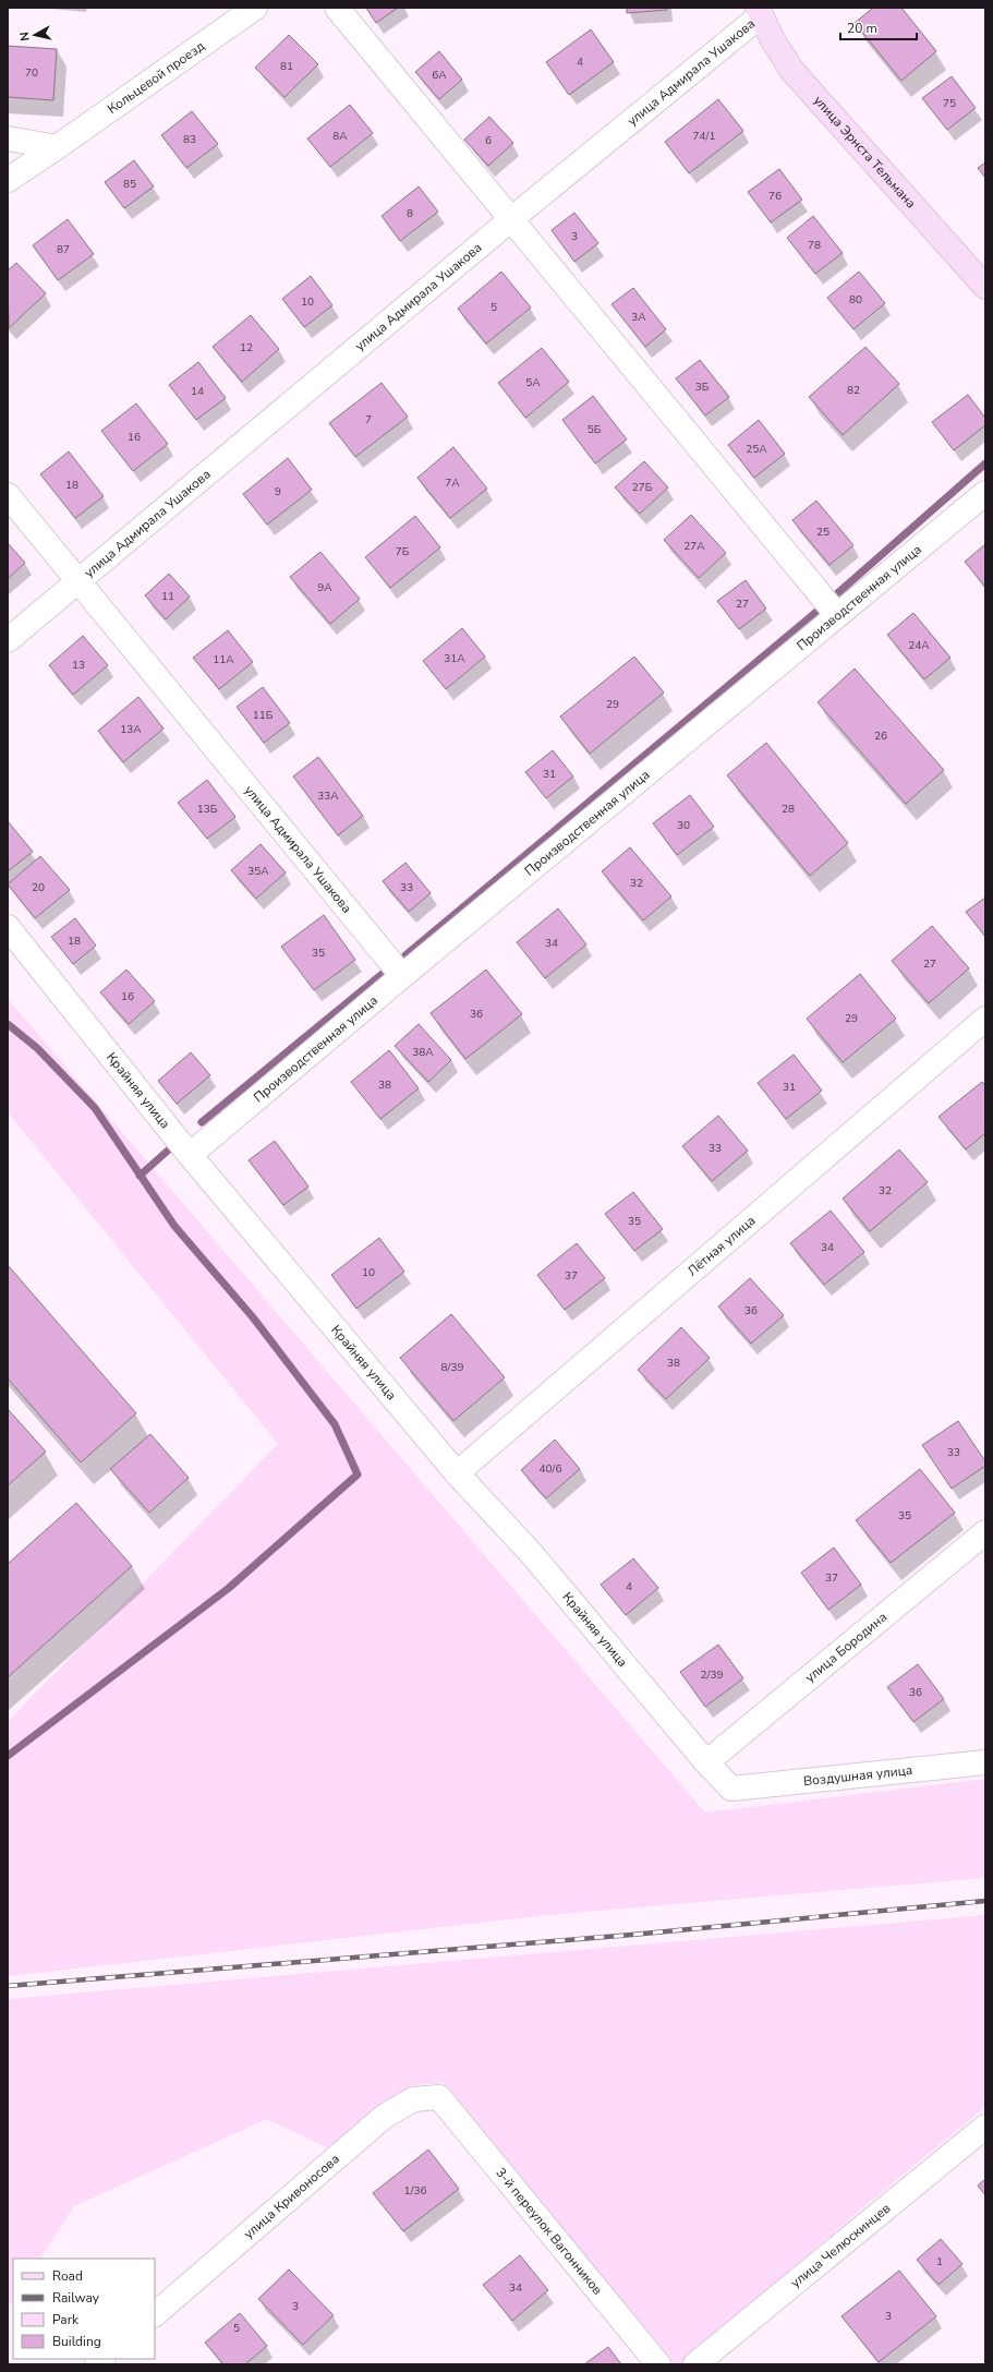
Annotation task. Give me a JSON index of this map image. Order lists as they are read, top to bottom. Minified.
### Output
{"streets":{"main road":["улица Эрнста Тельмана"],"street":["улица Адмирала Ушакова","Кольцевой проезд","Производственная улица","Крайняя улица","Лётная улица","улица Бородина","Воздушная улица","улица Кривоносова","3-й переулок Вагонников","улица Челюскинцев"]},"crossings":[["улица Адмирала Ушакова","улица Эрнста Тельмана"],["улица Адмирала Ушакова","Производственная улица"],["Производственная улица","Крайняя улица"],["Крайняя улица","Лётная улица"],["Крайняя улица","улица Бородина"],["Крайняя улица","Воздушная улица"],["улица Кривоносова","3-й переулок Вагонников"]],"house_numbers":["4","81","70","6А","75","8А","74/1","83","6","85","76","8","3","78","87","80","10","5","3А","12","5А","3Б","82","14","7","5Б","16","25А","7А","18","27Б","9","25","27А","7Б","9А","11","27","24А","31А","11А","13","29","11Б","13А","26","31","33А","13Б","28","30","35А","32","20","33","18","34","35","27","16","36","29","38А","38","31","33","32","35","34","10","37","36","38","8/39","33","40/6","35","37","4","2/39","36","1/36","1","34","3","3","5"],"legend":["Road","Railway","Park","Building"],"scale_bar":"20 m","north":"left"}
